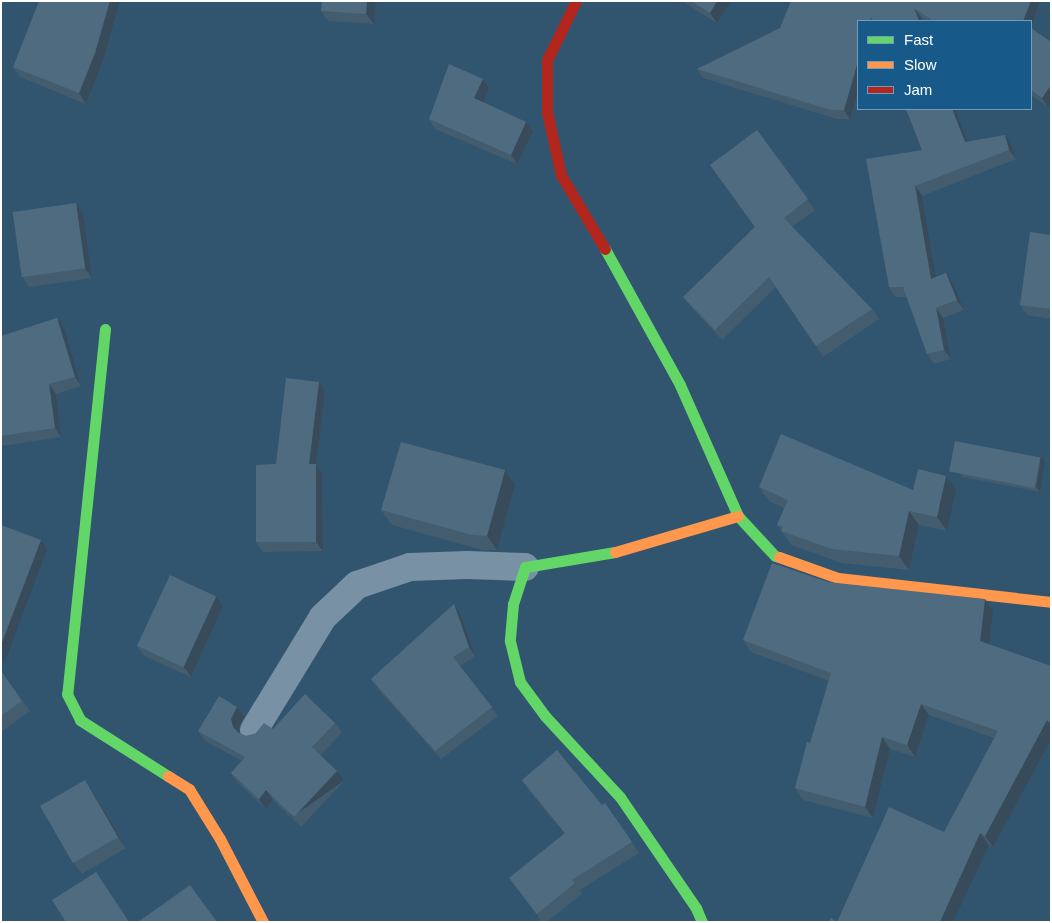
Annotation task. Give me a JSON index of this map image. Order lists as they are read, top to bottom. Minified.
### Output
{"legend":["Fast","Slow","Jam"]}
